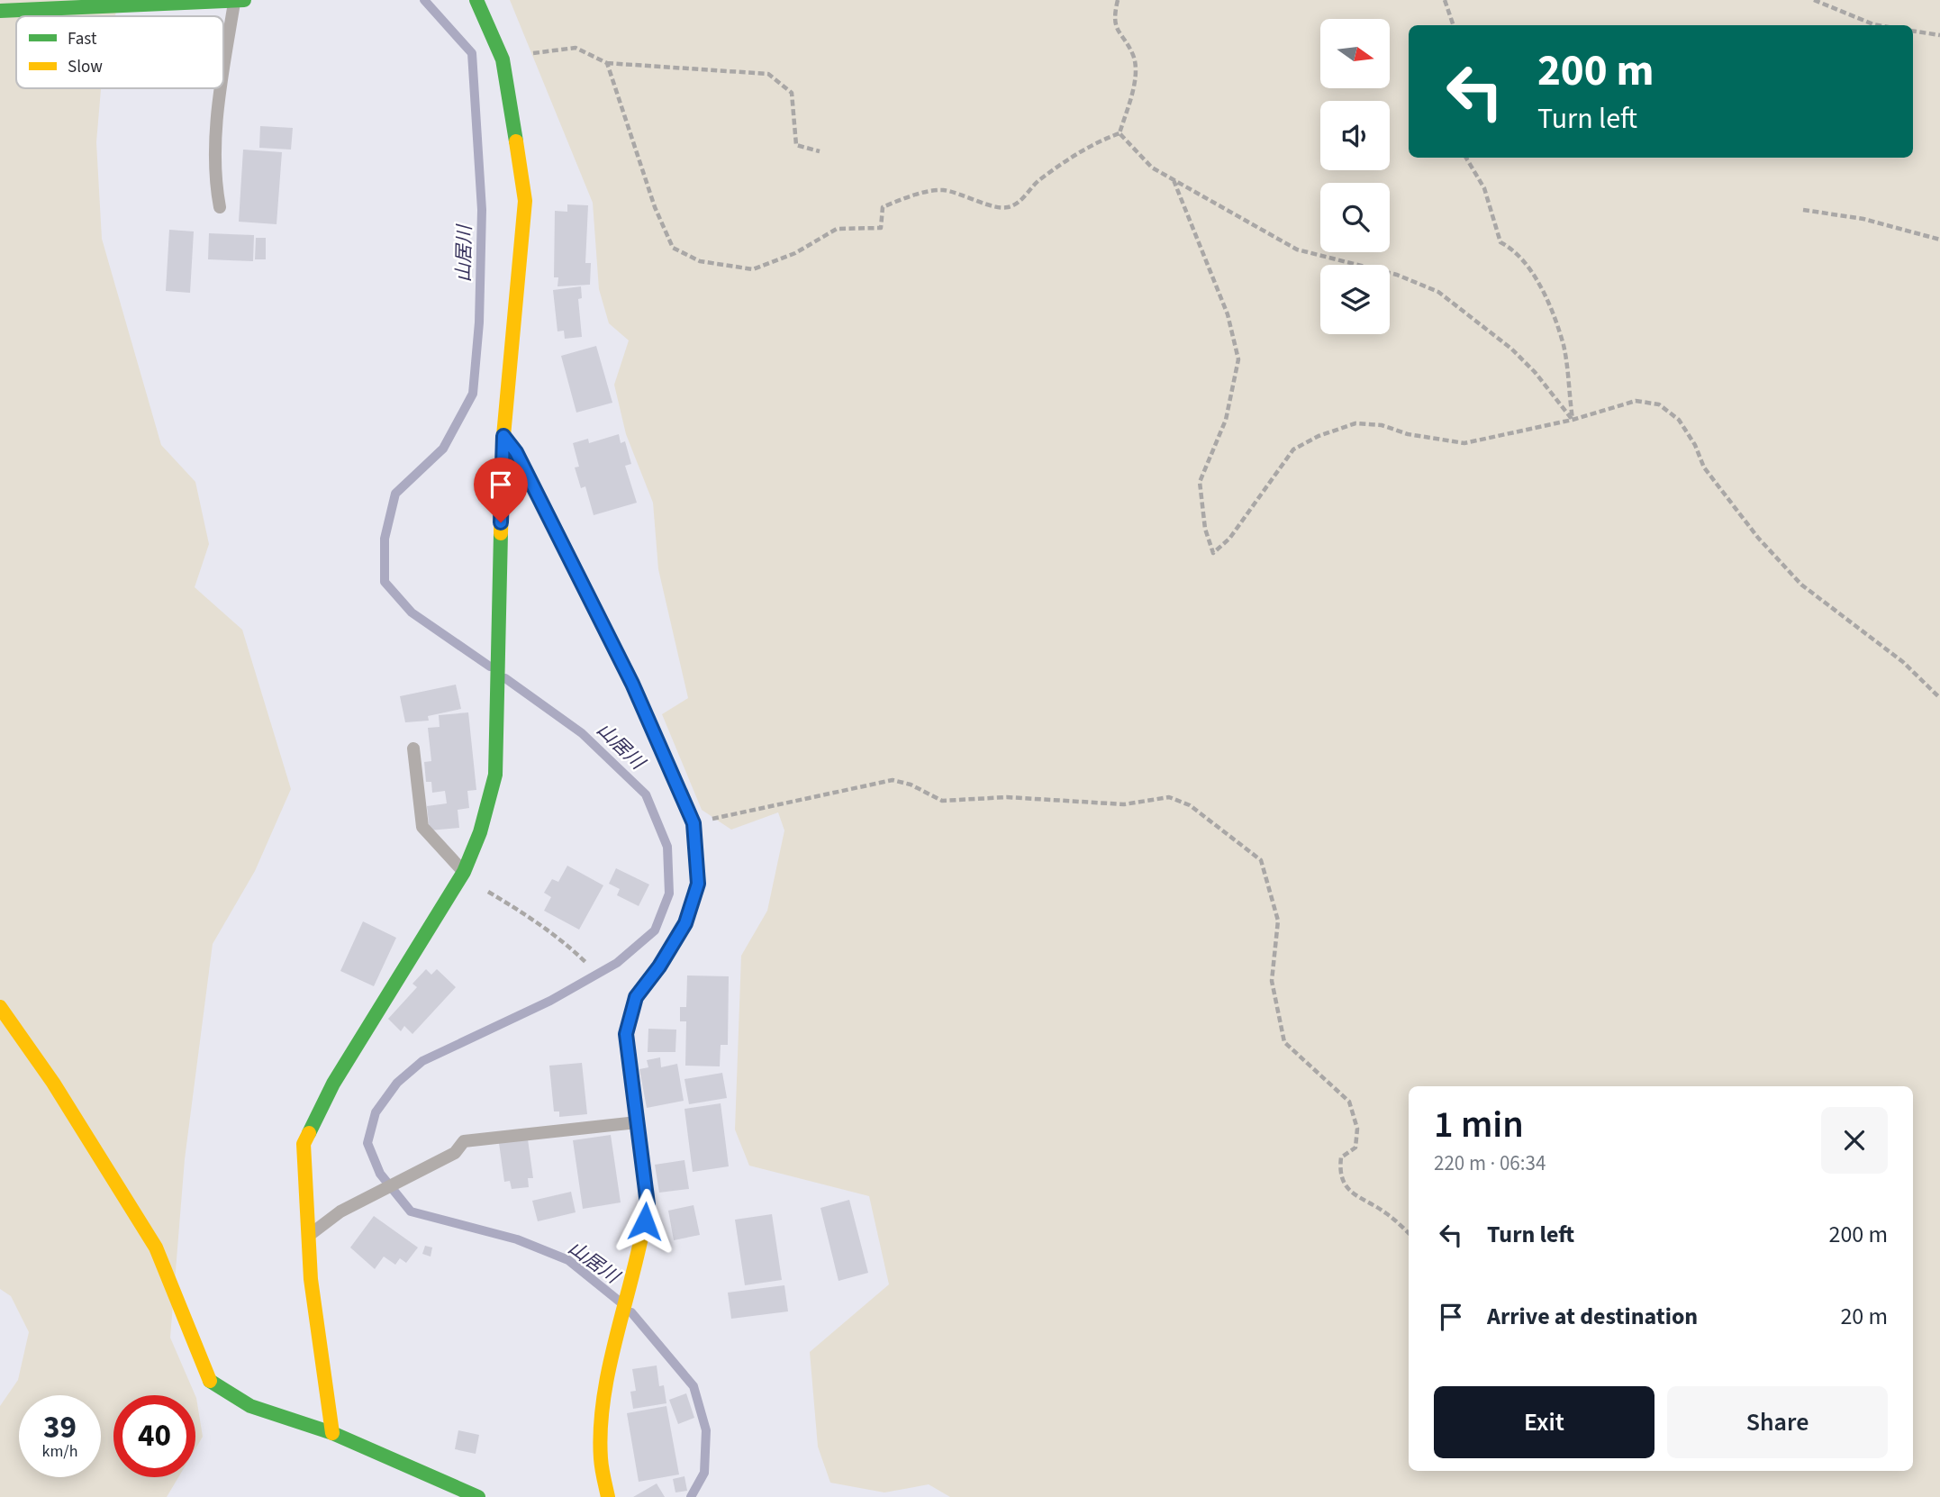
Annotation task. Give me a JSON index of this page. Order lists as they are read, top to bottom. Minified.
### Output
{"water":["山居川"],"legend":["Fast","Slow"],"north":"right","page":{"turn":["200 m","Turn left"],"heading":["1 min","220 m · 06:34"],"list":[{"name":"Turn left","value":"200 m"},{"name":"Arrive at destination","value":"20 m"}],"buttons":["Exit","Share"],"speed":"39 km/h","limit":"40"}}
